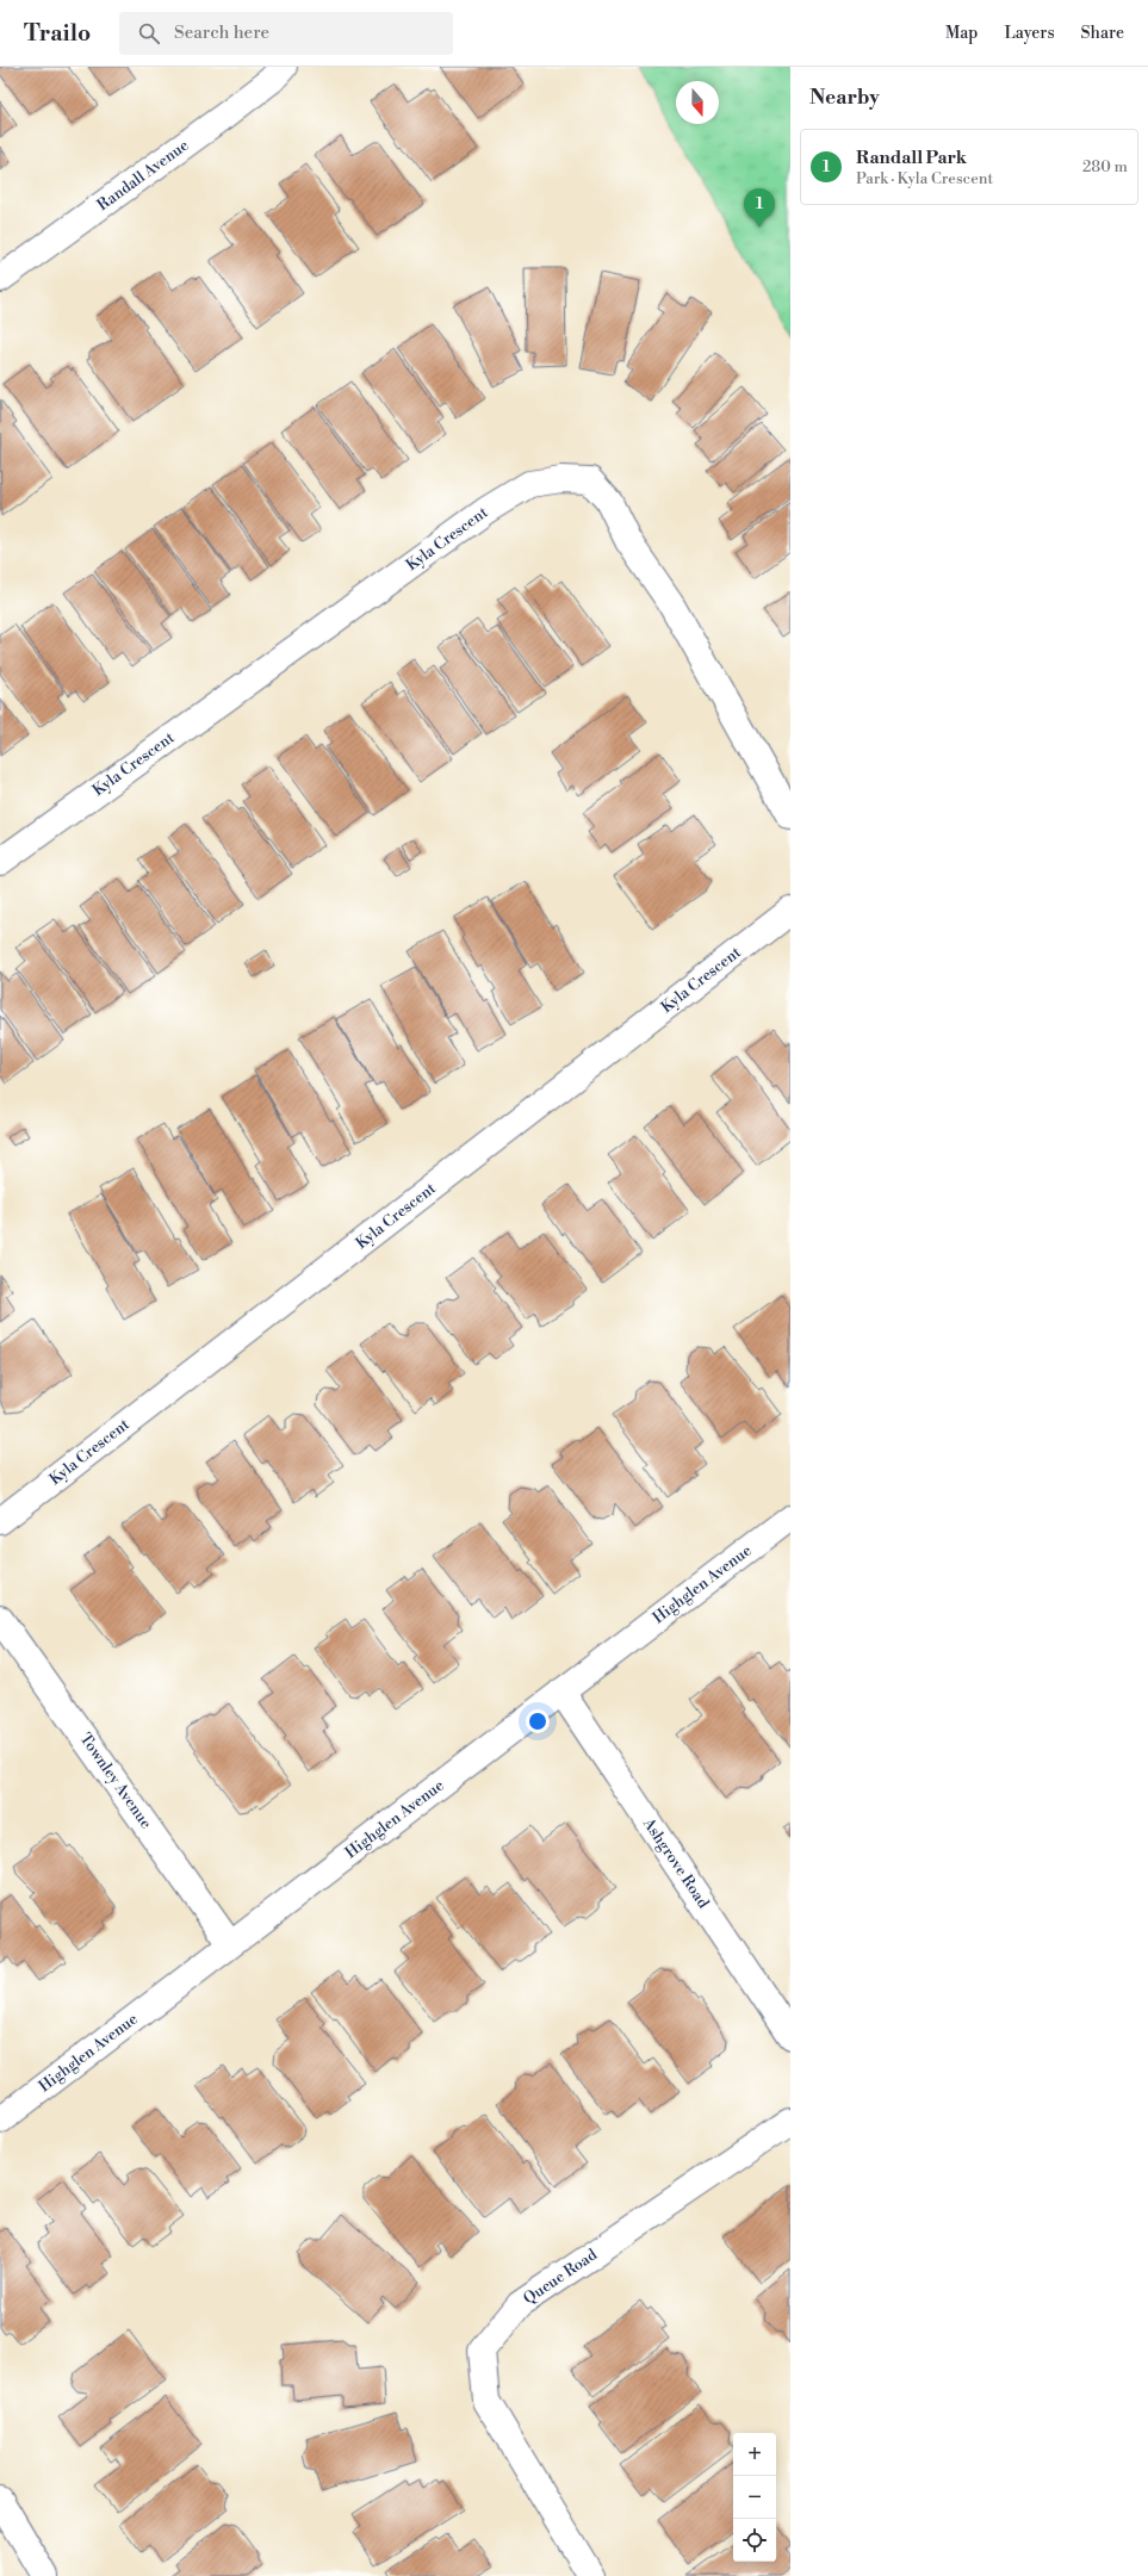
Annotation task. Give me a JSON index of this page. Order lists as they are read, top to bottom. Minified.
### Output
{"streets":{"street":["Randall Avenue","Kyla Crescent","Highglen Avenue","Townley Avenue","Ashgrove Road","Queue Road"]},"crossings":[["Highglen Avenue","Townley Avenue"],["Highglen Avenue","Ashgrove Road"]],"north":"bottom","page":{"header":"Trailo","search":"Search here","nav":["Map","Layers","Share"],"heading":"Nearby","list":[{"mark":"1","name":"Randall Park","note":"Park · Kyla Crescent","value":"280 m"}],"pins":"1","map_buttons":["+","−"]}}
